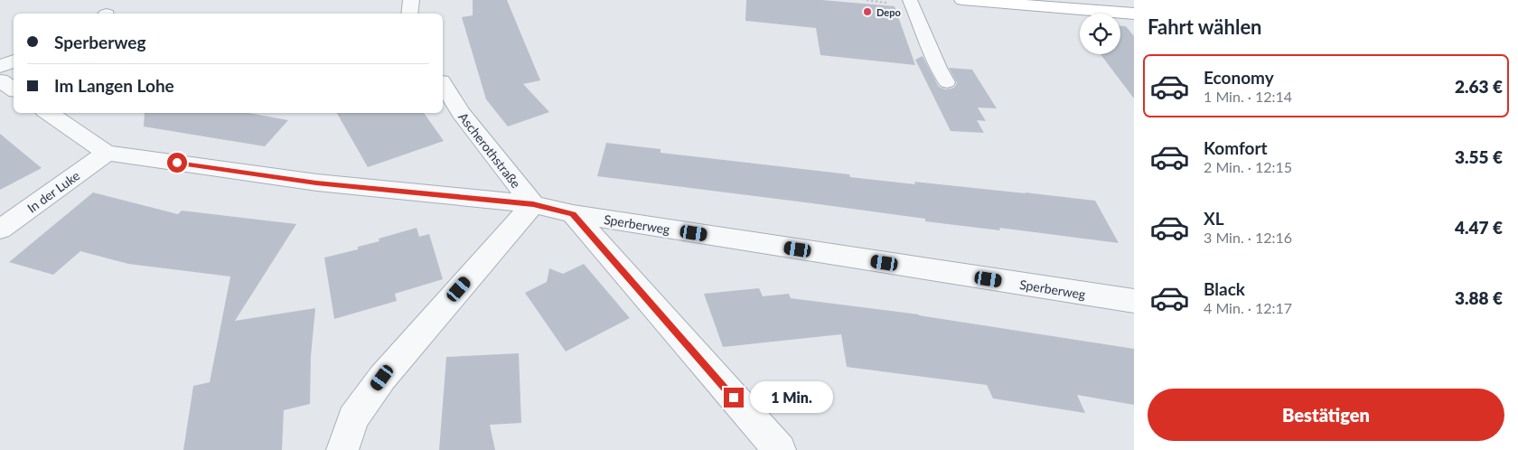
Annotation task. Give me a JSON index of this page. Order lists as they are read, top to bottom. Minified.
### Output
{"streets":{"street":["Ascherothstraße","In der Luke","Sperberweg"]},"crossings":[["Ascherothstraße","Sperberweg"],["In der Luke","Sperberweg"]],"places":["Depo"],"page":{"heading":"Fahrt wählen","banner":["Sperberweg","Im Langen Lohe"],"list":[{"name":"Economy","note":"1 Min. · 12:14","value":"2.63 €"},{"name":"Komfort","note":"2 Min. · 12:15","value":"3.55 €"},{"name":"XL","note":"3 Min. · 12:16","value":"4.47 €"},{"name":"Black","note":"4 Min. · 12:17","value":"3.88 €"}],"buttons":"Bestätigen","bubble":"1 Min."}}
